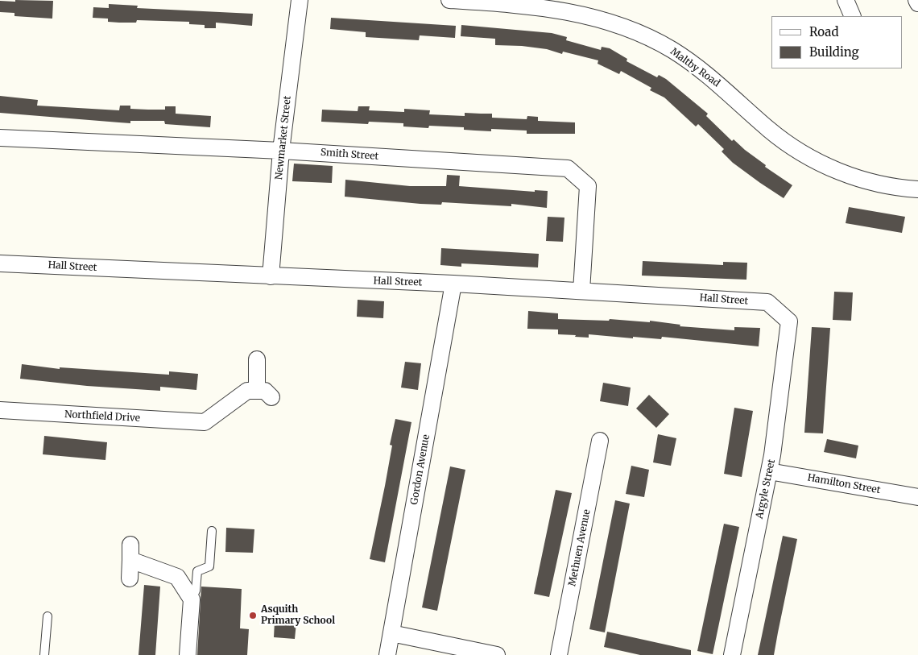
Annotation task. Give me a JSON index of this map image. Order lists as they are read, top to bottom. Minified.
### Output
{"streets":{"street":["Maltby Road","Newmarket Street","Smith Street","Hall Street","Northfield Drive","Gordon Avenue","Hamilton Street","Argyle Street","Methuen Avenue"]},"crossings":[["Newmarket Street","Smith Street"],["Newmarket Street","Hall Street"],["Smith Street","Hall Street"],["Hall Street","Gordon Avenue"],["Hall Street","Argyle Street"],["Hamilton Street","Argyle Street"]],"places":["Asquith Primary School"],"legend":["Road","Building"]}
